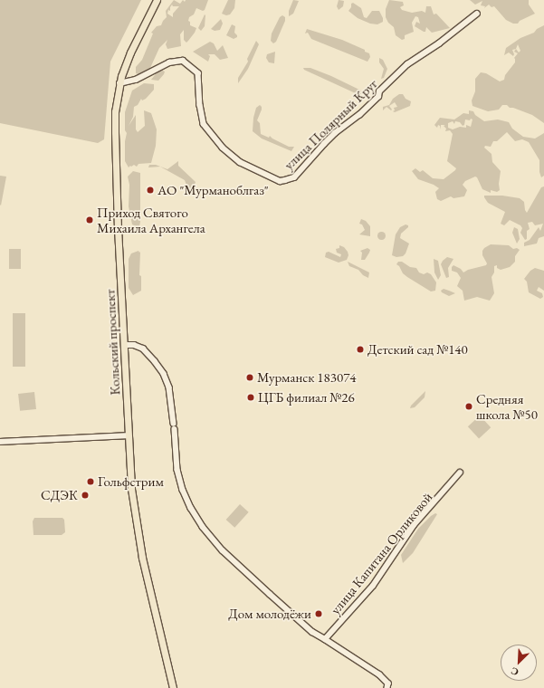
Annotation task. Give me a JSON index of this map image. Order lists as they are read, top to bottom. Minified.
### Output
{"streets":{"main road":["Кольский проспект"],"street":["улица Полярный Круг","улица Капитана Орликовой"]},"crossings":[["улица Полярный Круг","Кольский проспект"]],"places":["AO \"Мурманоблгаз\"","Приход Святого Михаила Архангела","Детский сад №140","Мурманск 183074","ЦГБ филиал №26","Средняя школа №50","Гольфстрим","СДЭК","Дом молодёжи"],"north":"bottom left"}
